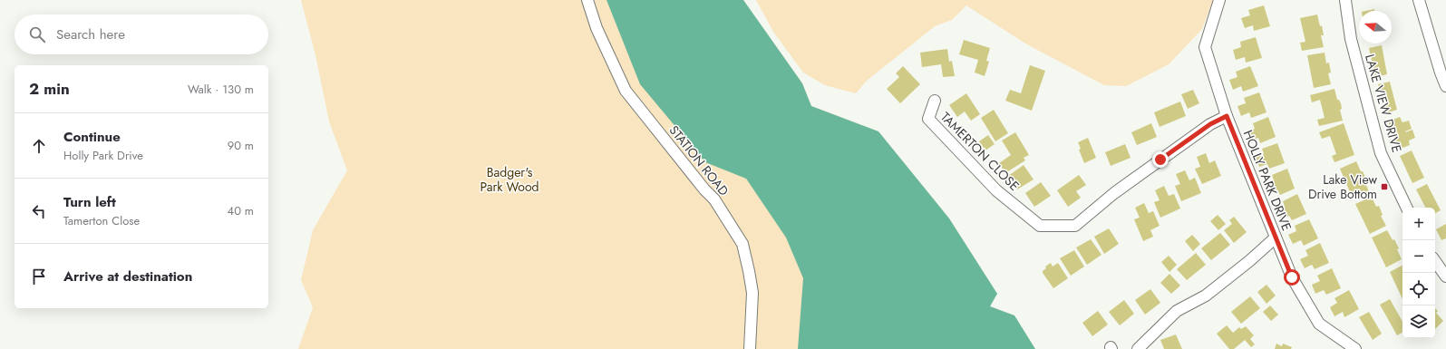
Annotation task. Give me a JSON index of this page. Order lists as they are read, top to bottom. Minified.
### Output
{"streets":{"street":["LAKE VIEW DRIVE","TAMERTON CLOSE","STATION ROAD","HOLLY PARK DRIVE"]},"crossings":[["TAMERTON CLOSE","HOLLY PARK DRIVE"]],"parks":["Badger's Park Wood"],"places":{"transit":["Lake View Drive Bottom"]},"north":"left","page":{"search":"Search here","heading":["2 min","Walk · 130 m"],"list":[["Continue","Holly Park Drive","90 m"],["Turn left","Tamerton Close","40 m"],"Arrive at destination"],"map_buttons":["+","−"]}}
